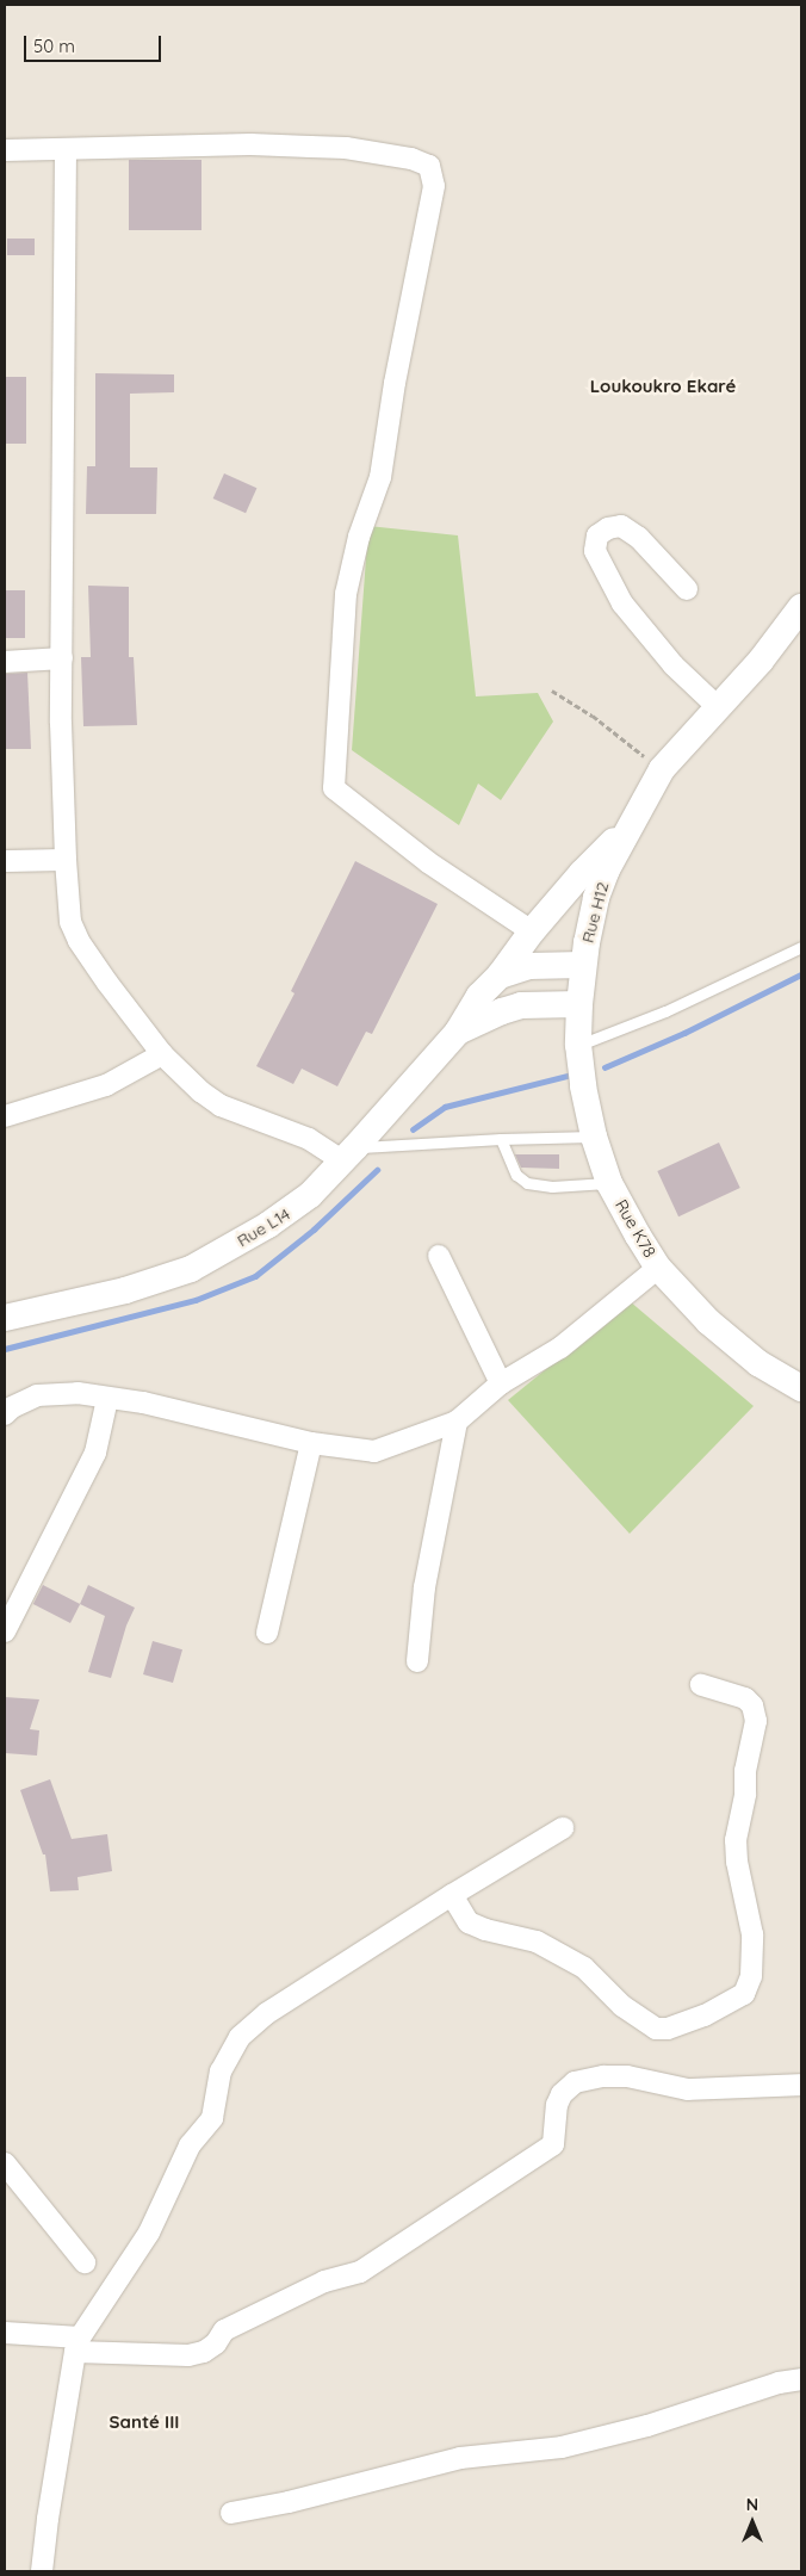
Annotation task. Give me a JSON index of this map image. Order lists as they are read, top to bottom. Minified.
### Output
{"streets":{"street":["Rue H12","Rue L14","Rue K78"]},"crossings":[["Rue H12","Rue L14"],["Rue H12","Rue K78"],["Rue L14","Rue K78"]],"districts":["Loukoukro Ekaré","Santé III"],"scale_bar":"50 m","north":"top"}
